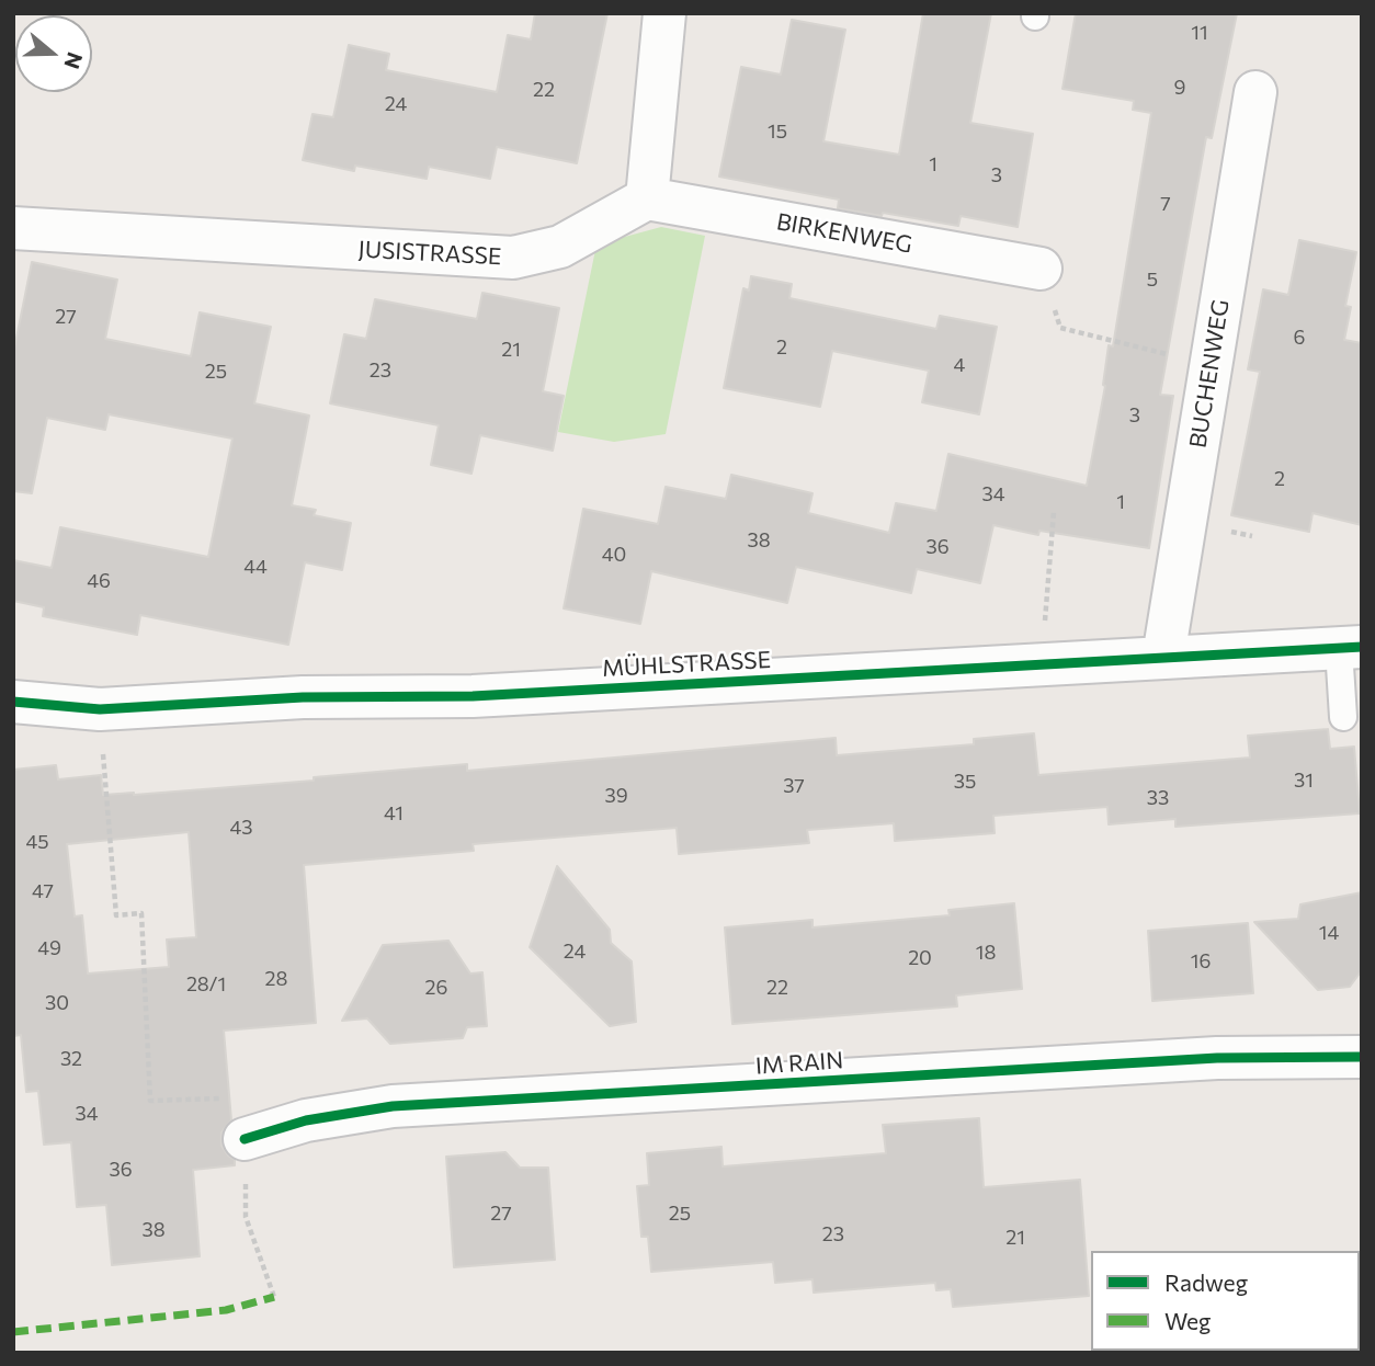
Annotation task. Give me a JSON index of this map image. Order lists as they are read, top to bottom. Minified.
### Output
{"streets":{"street":["BIRKENWEG","JUSISTRASSE","BUCHENWEG","MÜHLSTRASSE","IM RAIN"]},"crossings":[["BIRKENWEG","JUSISTRASSE"],["BUCHENWEG","MÜHLSTRASSE"]],"house_numbers":["11","9","22","24","15","1","3","7","5","27","6","2","21","4","23","25","3","2","34","1","38","36","40","44","46","31","35","37","39","33","41","43","45","47","14","49","24","18","20","16","28","28/1","26","22","30","32","34","36","27","25","38","23","21"],"legend":["Radweg","Weg"],"north":"right"}
